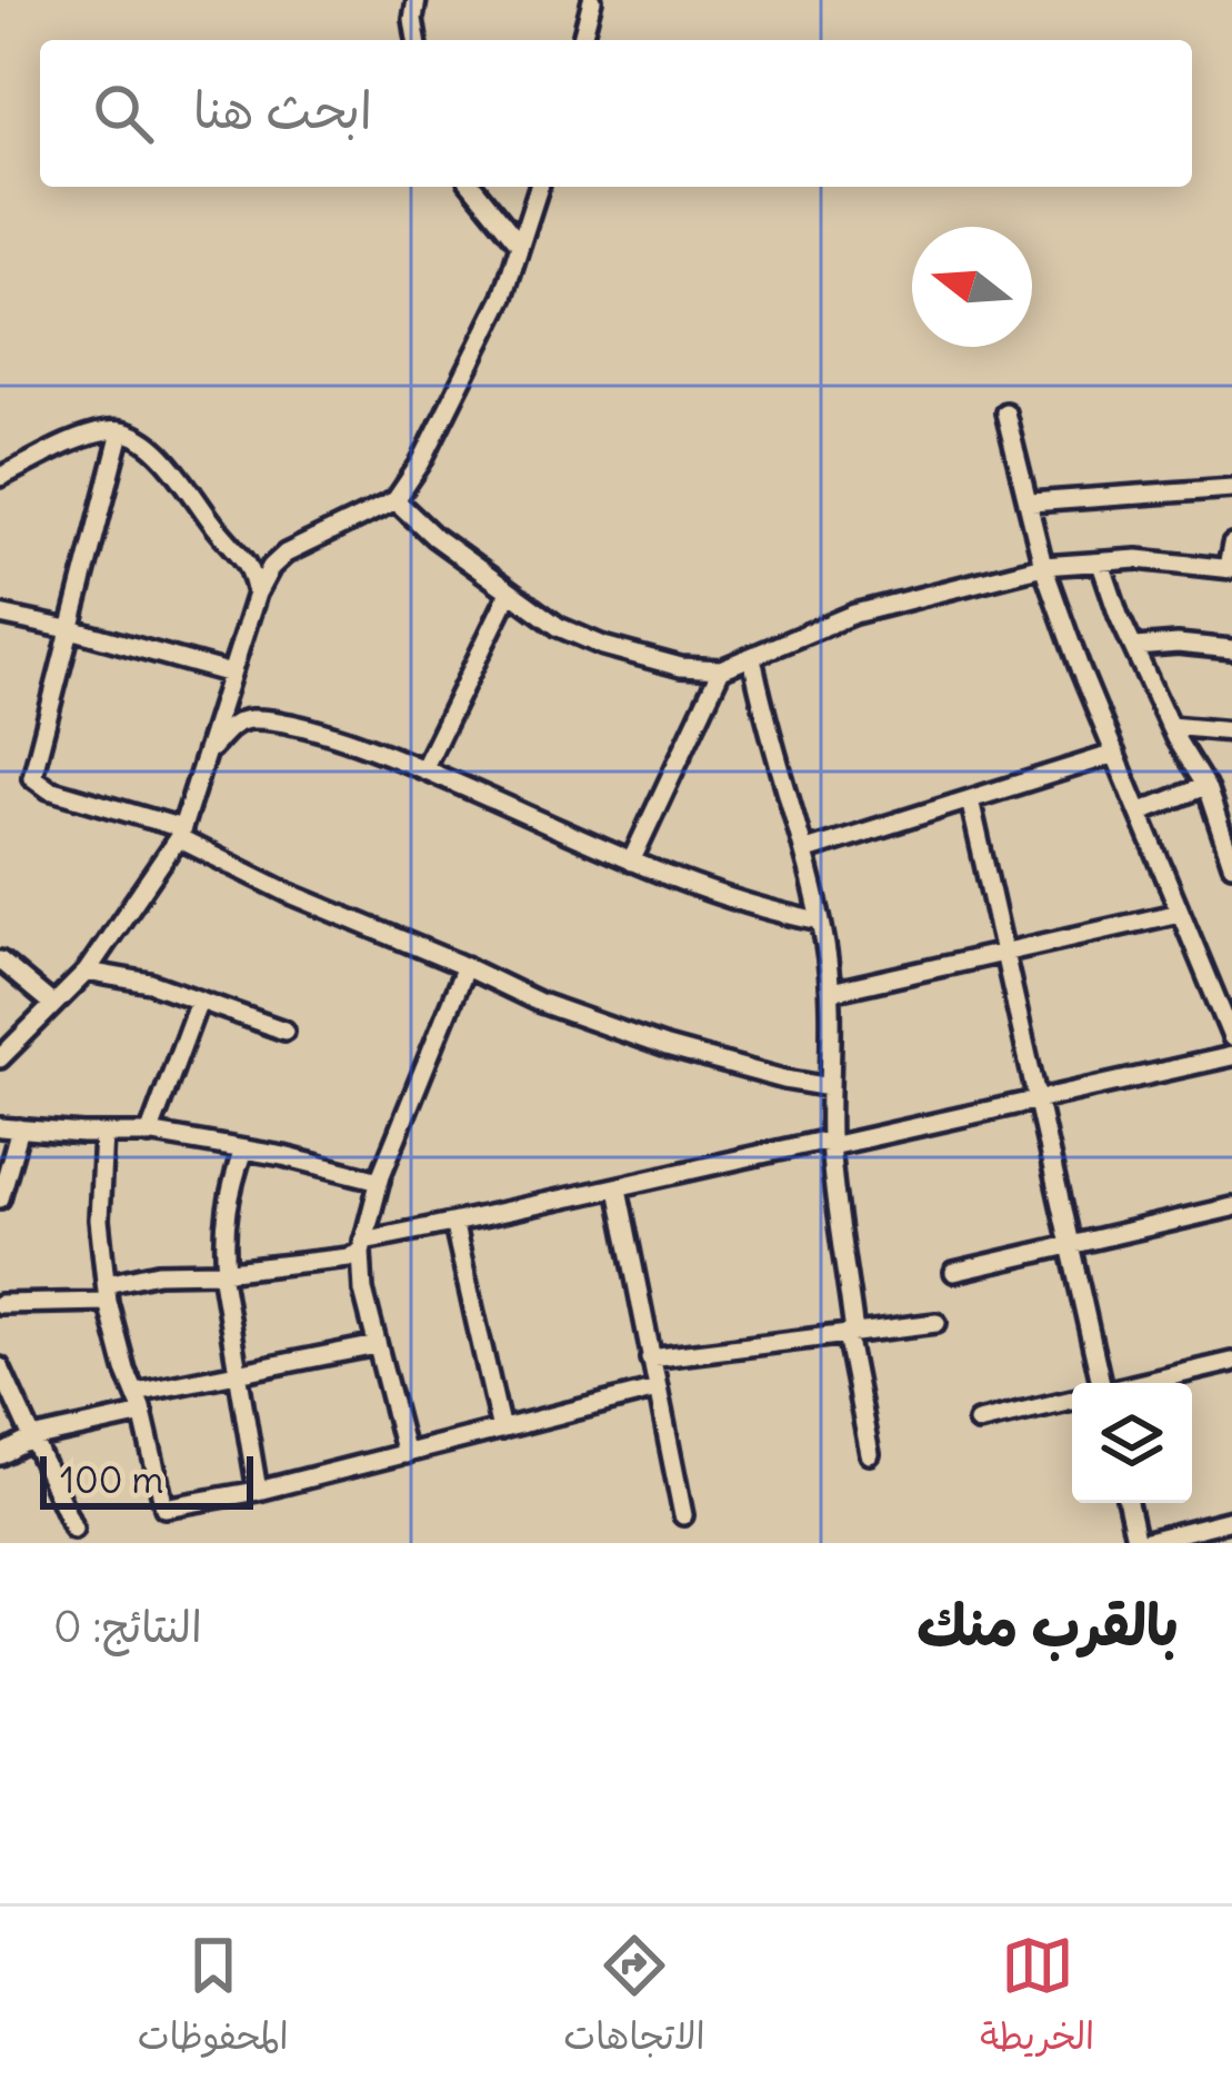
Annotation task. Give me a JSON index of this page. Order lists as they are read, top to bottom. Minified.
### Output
{"scale_bar":"100 m","north":"left","page":{"search":"ابحث هنا","scale":"100 m","heading":["بالقرب منك","النتائج: 0"],"nav":["الخريطة","الاتجاهات","المحفوظات"]}}
